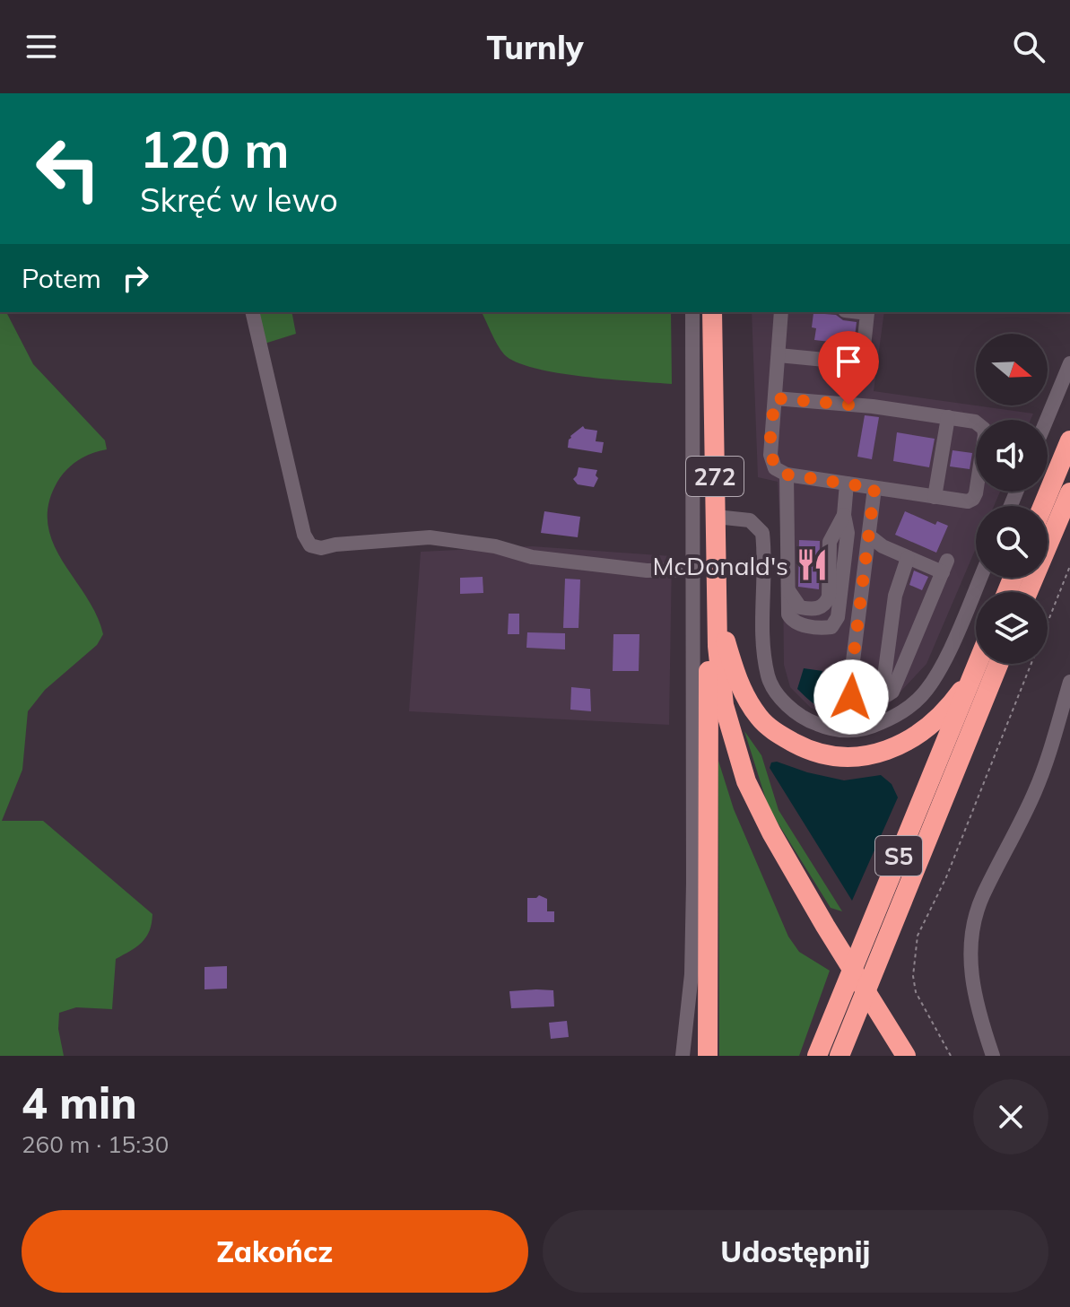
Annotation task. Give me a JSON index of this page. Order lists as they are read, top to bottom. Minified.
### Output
{"streets":{"highway":["272","S5"]},"places":{"restaurant":["McDonald's"]},"north":"right","page":{"header":"Turnly","turn":["120 m","Skręć w lewo"],"then":"Potem","heading":["4 min","260 m · 15:30"],"buttons":["Zakończ","Udostępnij"]}}
